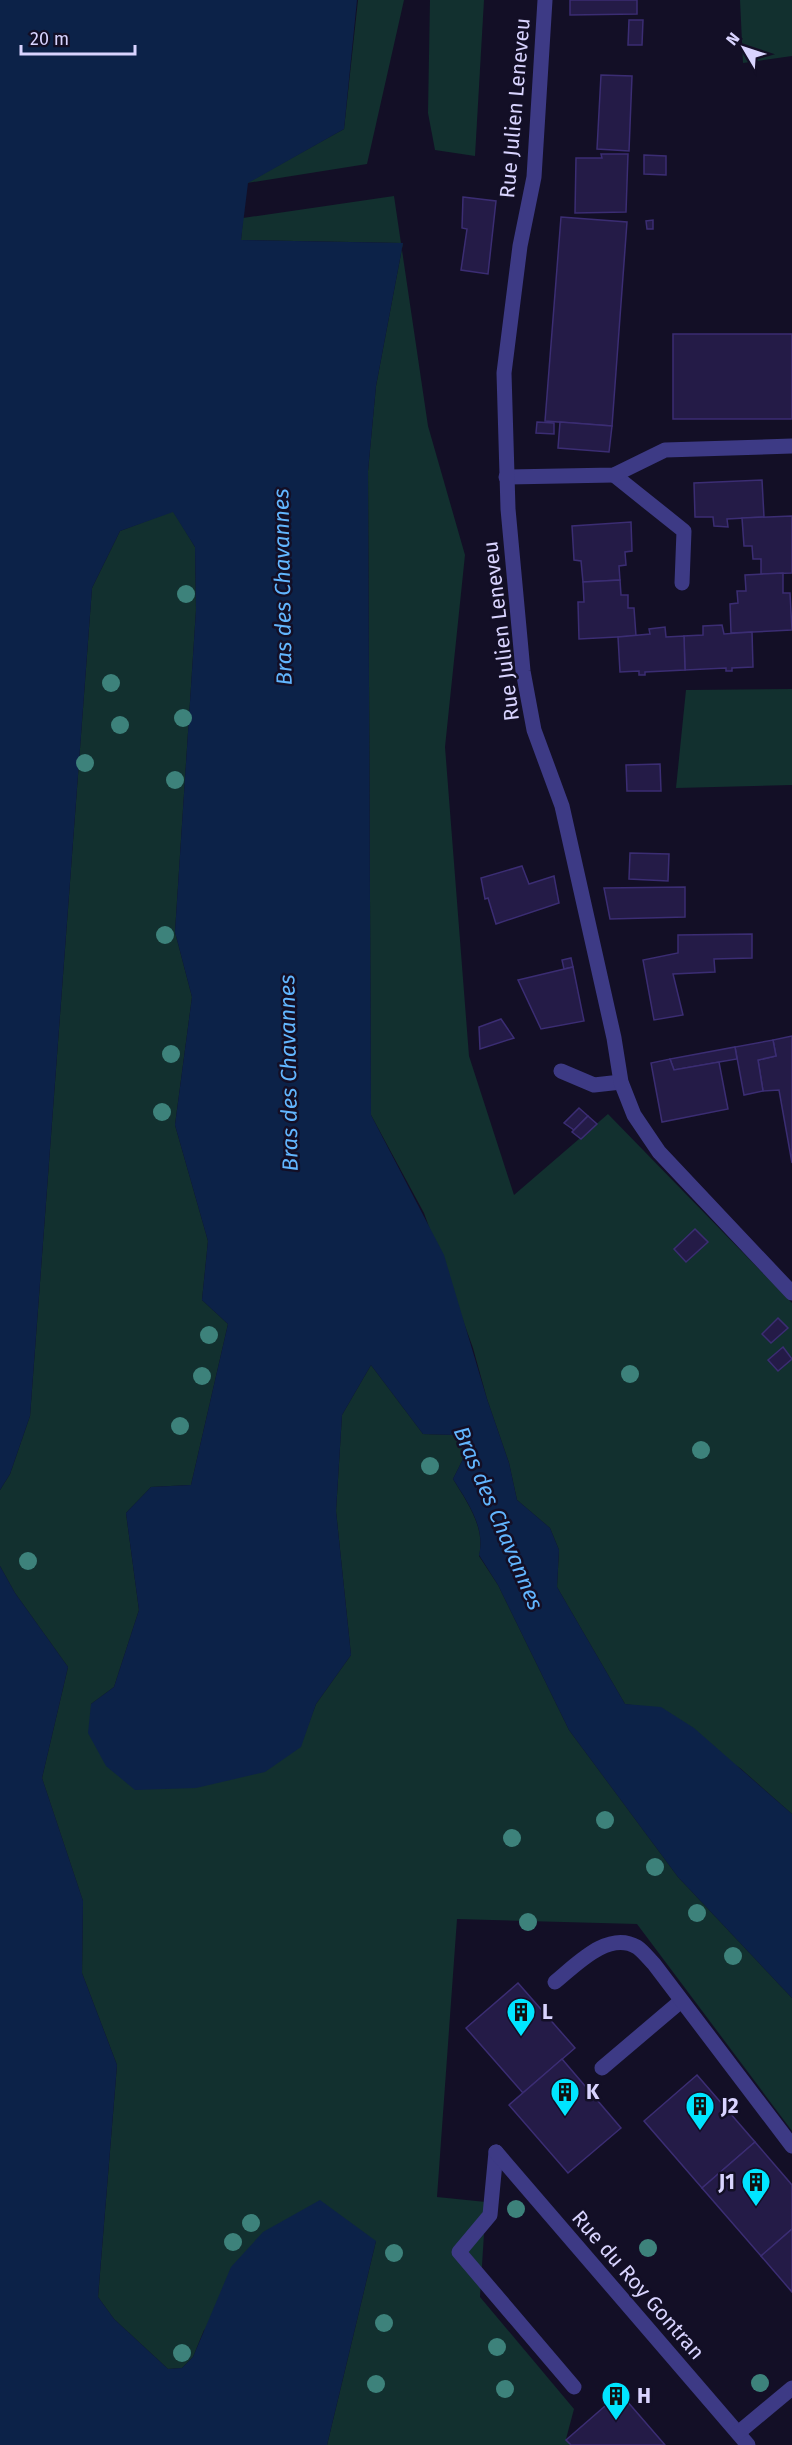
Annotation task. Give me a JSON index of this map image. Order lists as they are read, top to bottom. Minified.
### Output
{"streets":{"street":["Rue Julien Leneveu","Rue du Roy Gontran"]},"water":["Bras des Chavannes"],"places":{"building":["L","K","J2","J1","H"]},"scale_bar":"20 m","north":"top left"}
